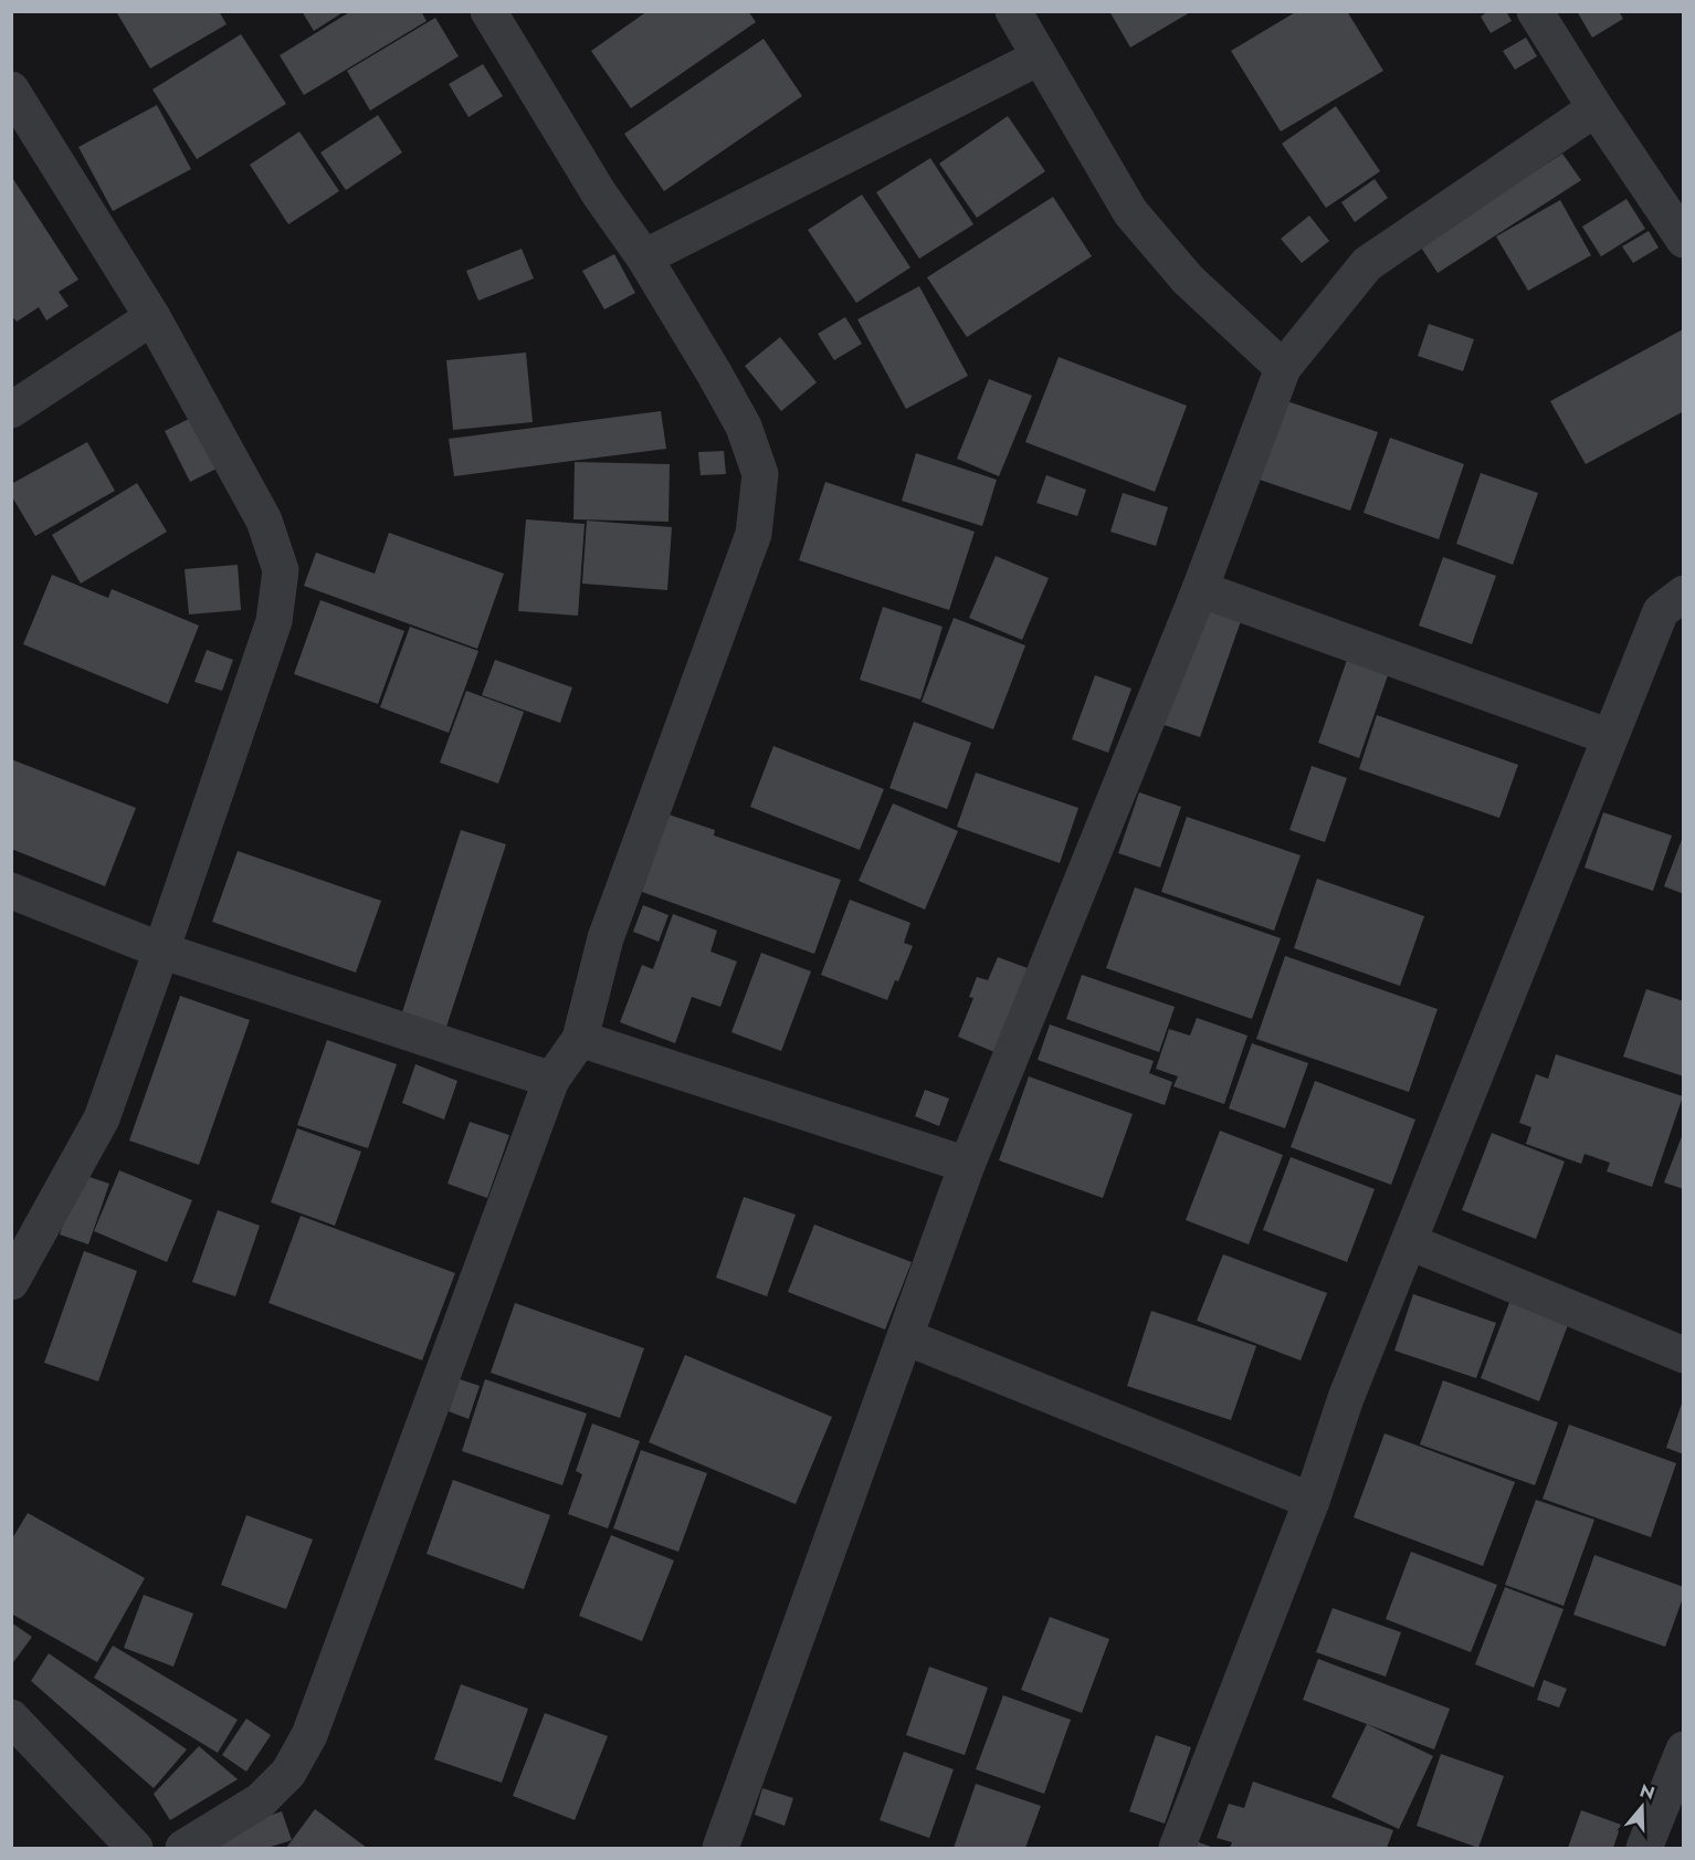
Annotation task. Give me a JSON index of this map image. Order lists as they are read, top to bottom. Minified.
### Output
{"north":"top"}
